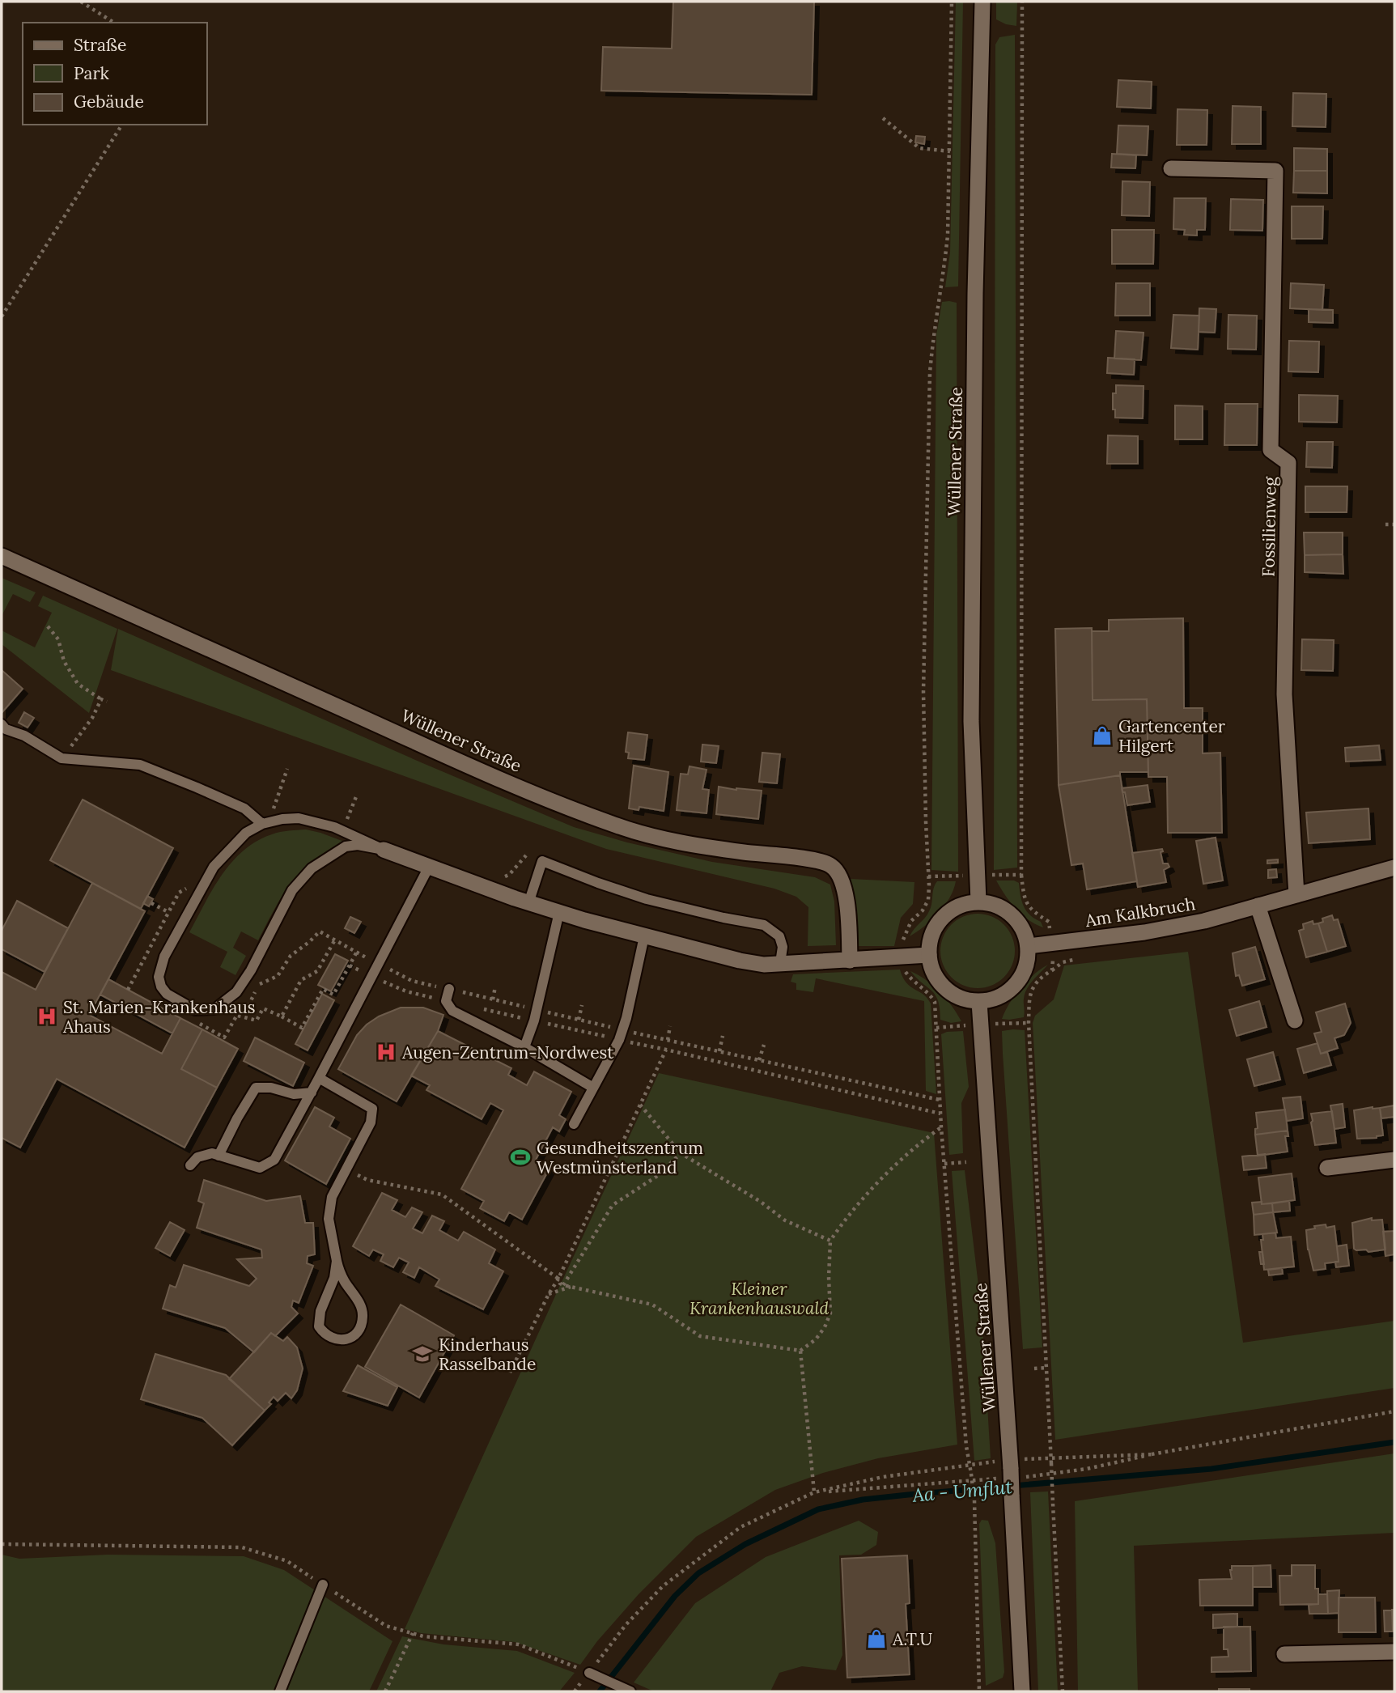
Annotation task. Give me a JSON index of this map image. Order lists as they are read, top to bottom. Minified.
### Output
{"streets":{"street":["Wüllener Straße","Fossilienweg","Am Kalkbruch"]},"crossings":[["Wüllener Straße","Am Kalkbruch"],["Fossilienweg","Am Kalkbruch"]],"water":["Aa - Umflut"],"parks":["Kleiner Krankenhauswald"],"places":{"shop":["Gartencenter Hilgert","A.T.U"],"hospital":["St. Marien-Krankenhaus Ahaus","Augen-Zentrum-Nordwest"],"sports":["Gesundheitszentrum Westmünsterland"],"school or university":["Kinderhaus Rasselbande"]},"legend":["Straße","Park","Gebäude"]}
